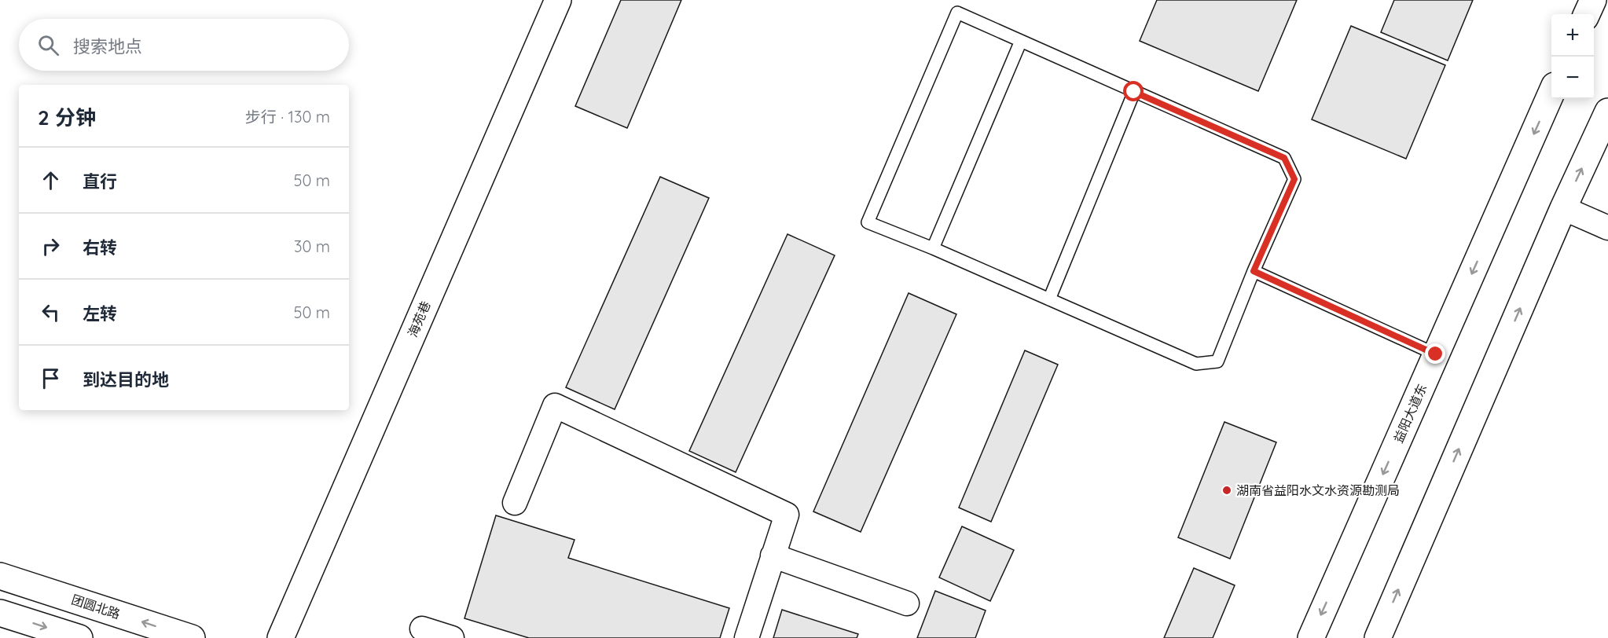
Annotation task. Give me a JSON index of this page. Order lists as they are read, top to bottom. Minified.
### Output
{"streets":{"main road":["海苑巷","益阳大道东","团圆北路"]},"places":["湖南省益阳水文水资源勘测局"],"page":{"map_buttons":["+","−"],"search":"搜索地点","heading":["2 分钟","步行 · 130 m"],"list":[["直行","50 m"],["右转","30 m"],["左转","50 m"],"到达目的地"]}}
